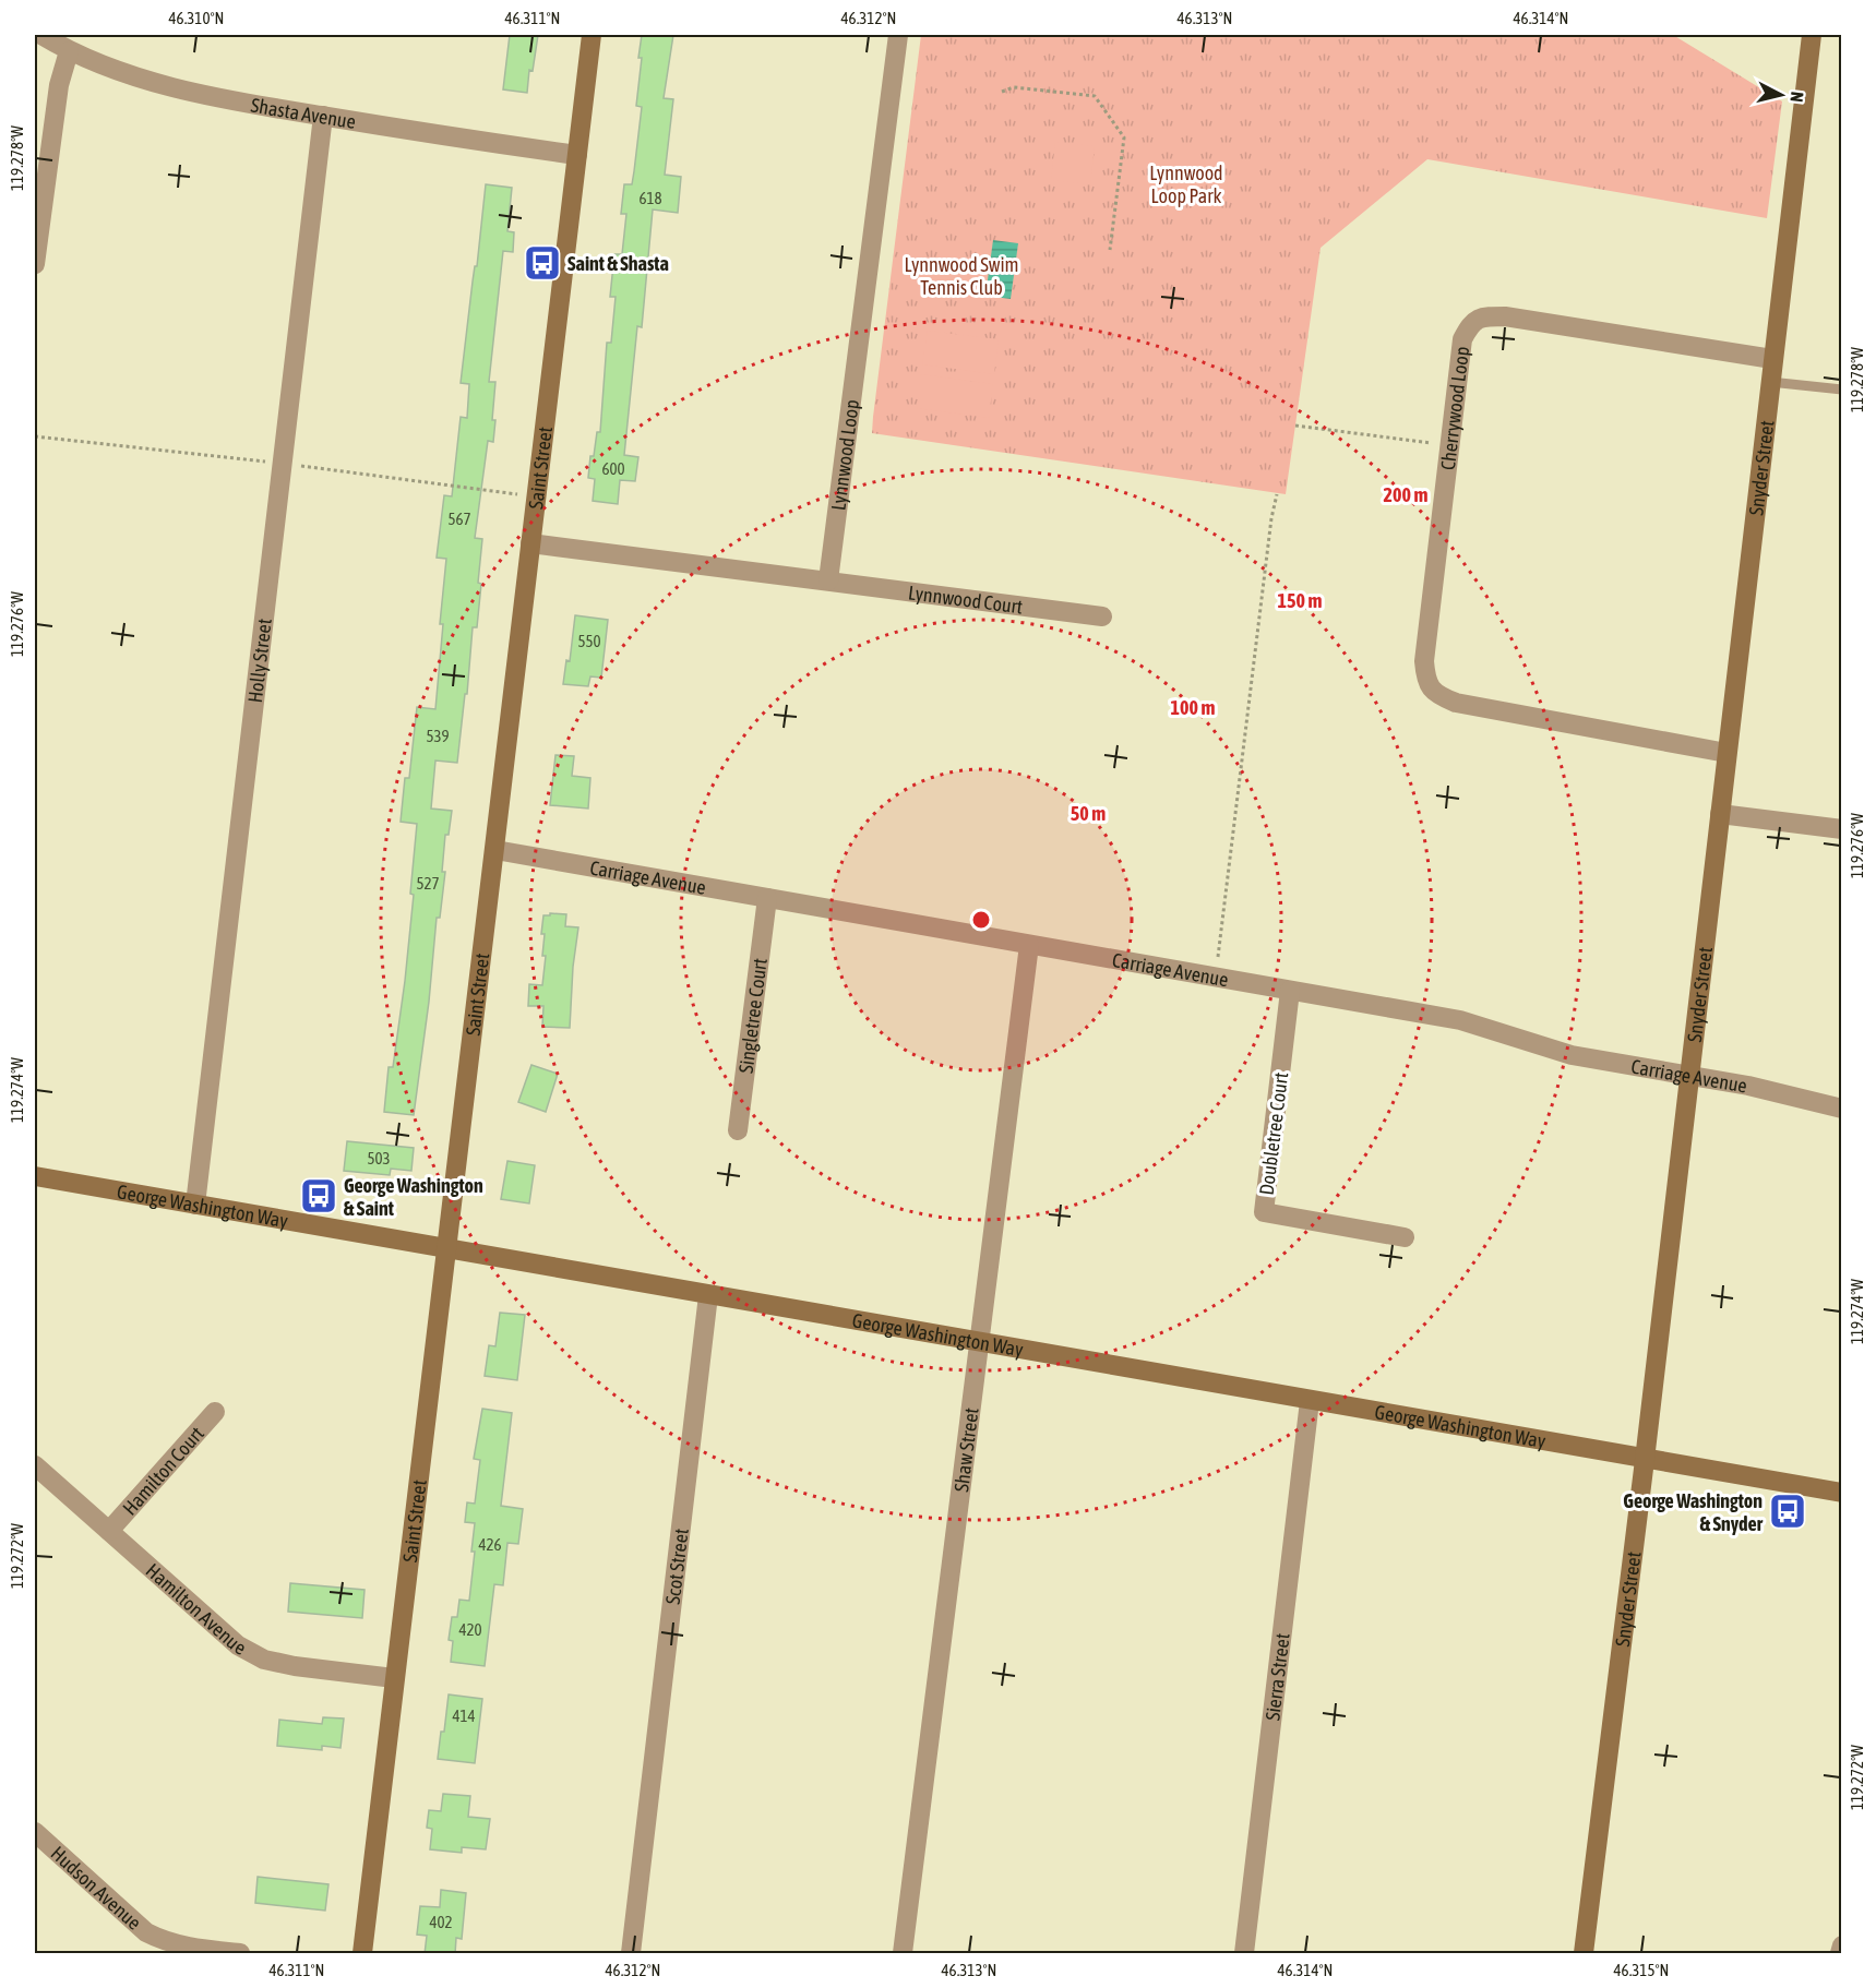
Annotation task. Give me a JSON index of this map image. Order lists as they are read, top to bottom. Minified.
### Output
{"streets":{"street":["Shasta Avenue","Cherrywood Loop","Lynnwood Loop","Saint Street","Snyder Street","Lynnwood Court","Holly Street","Carriage Avenue","Singletree Court","Doubletree Court","George Washington Way","Shaw Street","Hamilton Court","Scot Street","Hamilton Avenue","Sierra Street","Hudson Avenue"]},"crossings":[["Shasta Avenue","Saint Street"],["Shasta Avenue","Holly Street"],["Cherrywood Loop","Snyder Street"],["Lynnwood Loop","Lynnwood Court"],["Saint Street","Carriage Avenue"],["Saint Street","George Washington Way"],["Saint Street","Hamilton Avenue"],["Snyder Street","Carriage Avenue"],["Snyder Street","George Washington Way"],["Holly Street","George Washington Way"],["Carriage Avenue","Singletree Court"],["Carriage Avenue","Doubletree Court"],["Carriage Avenue","Shaw Street"],["George Washington Way","Shaw Street"],["George Washington Way","Scot Street"],["George Washington Way","Sierra Street"],["Hamilton Court","Hamilton Avenue"]],"parks":["Lynnwood Loop Park","Lynnwood Swim Tennis Club"],"places":{"bus stop":["Saint & Shasta","George Washington & Saint","George Washington & Snyder"]},"house_numbers":["618","600","567","550","539","527","503","426","420","414","402"],"north":"right","coordinates":["46.310°N","46.311°N","46.312°N","46.313°N","46.314°N","119.278°W","119.276°W","119.274°W","119.272°W","46.315°N"],"rings":["200 m","150 m","100 m","50 m"]}
